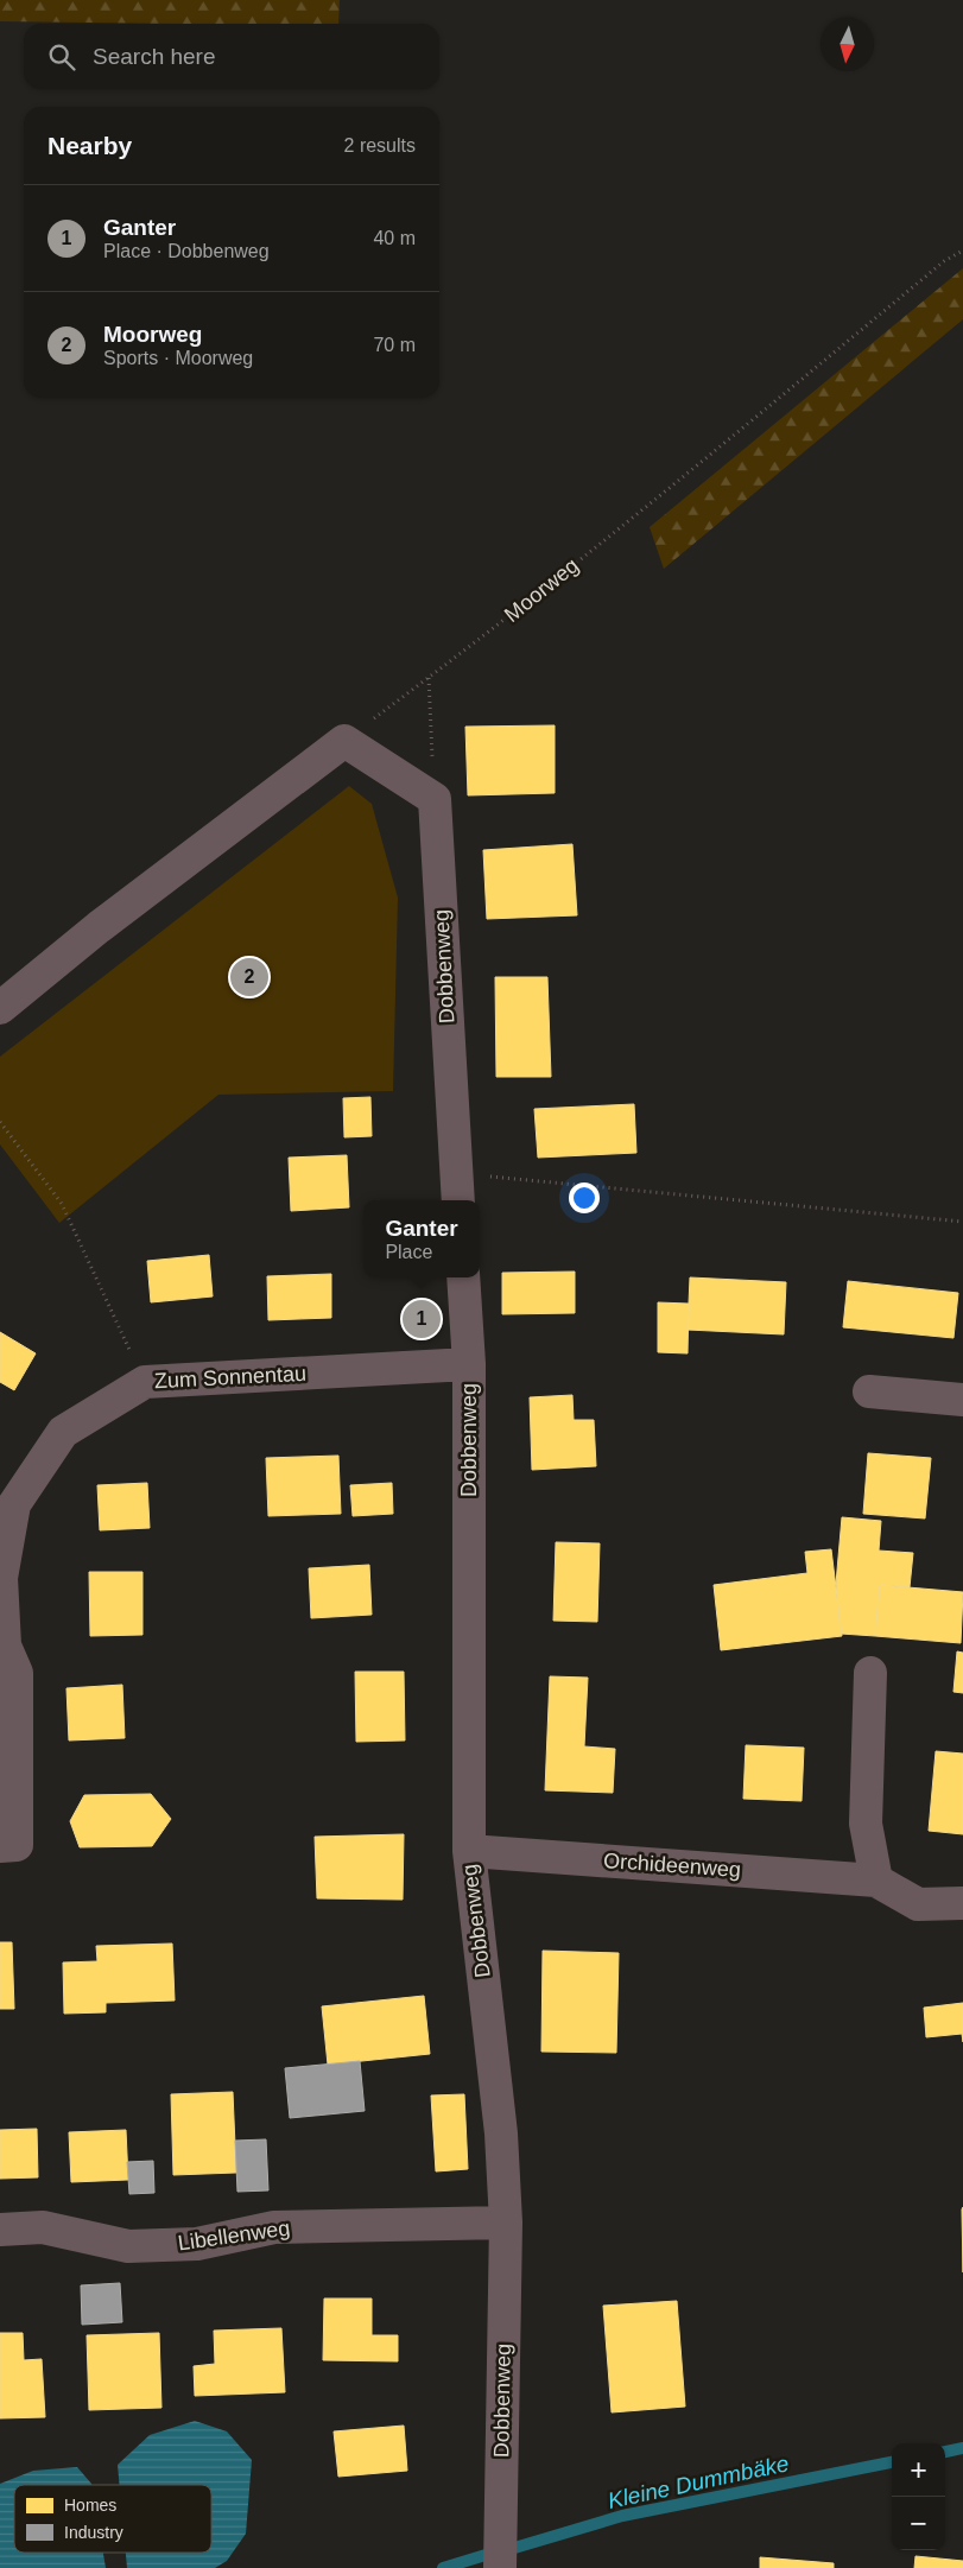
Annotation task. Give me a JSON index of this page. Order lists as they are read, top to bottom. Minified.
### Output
{"streets":{"street":["Dobbenweg","Zum Sonnentau","Orchideenweg","Libellenweg"],"path":["Moorweg"]},"crossings":[["Dobbenweg","Zum Sonnentau"],["Dobbenweg","Orchideenweg"],["Dobbenweg","Libellenweg"]],"water":["Kleine Dummbäke"],"legend":["Homes","Industry"],"north":"bottom","page":{"search":"Search here","heading":["Nearby","2 results"],"list":[{"mark":"1","name":"Ganter","note":"Place · Dobbenweg","value":"40 m"},{"mark":"2","name":"Moorweg","note":"Sports · Moorweg","value":"70 m"}],"pins":["2","1"],"popup":["Ganter","Place"],"map_buttons":["+","−"]}}
